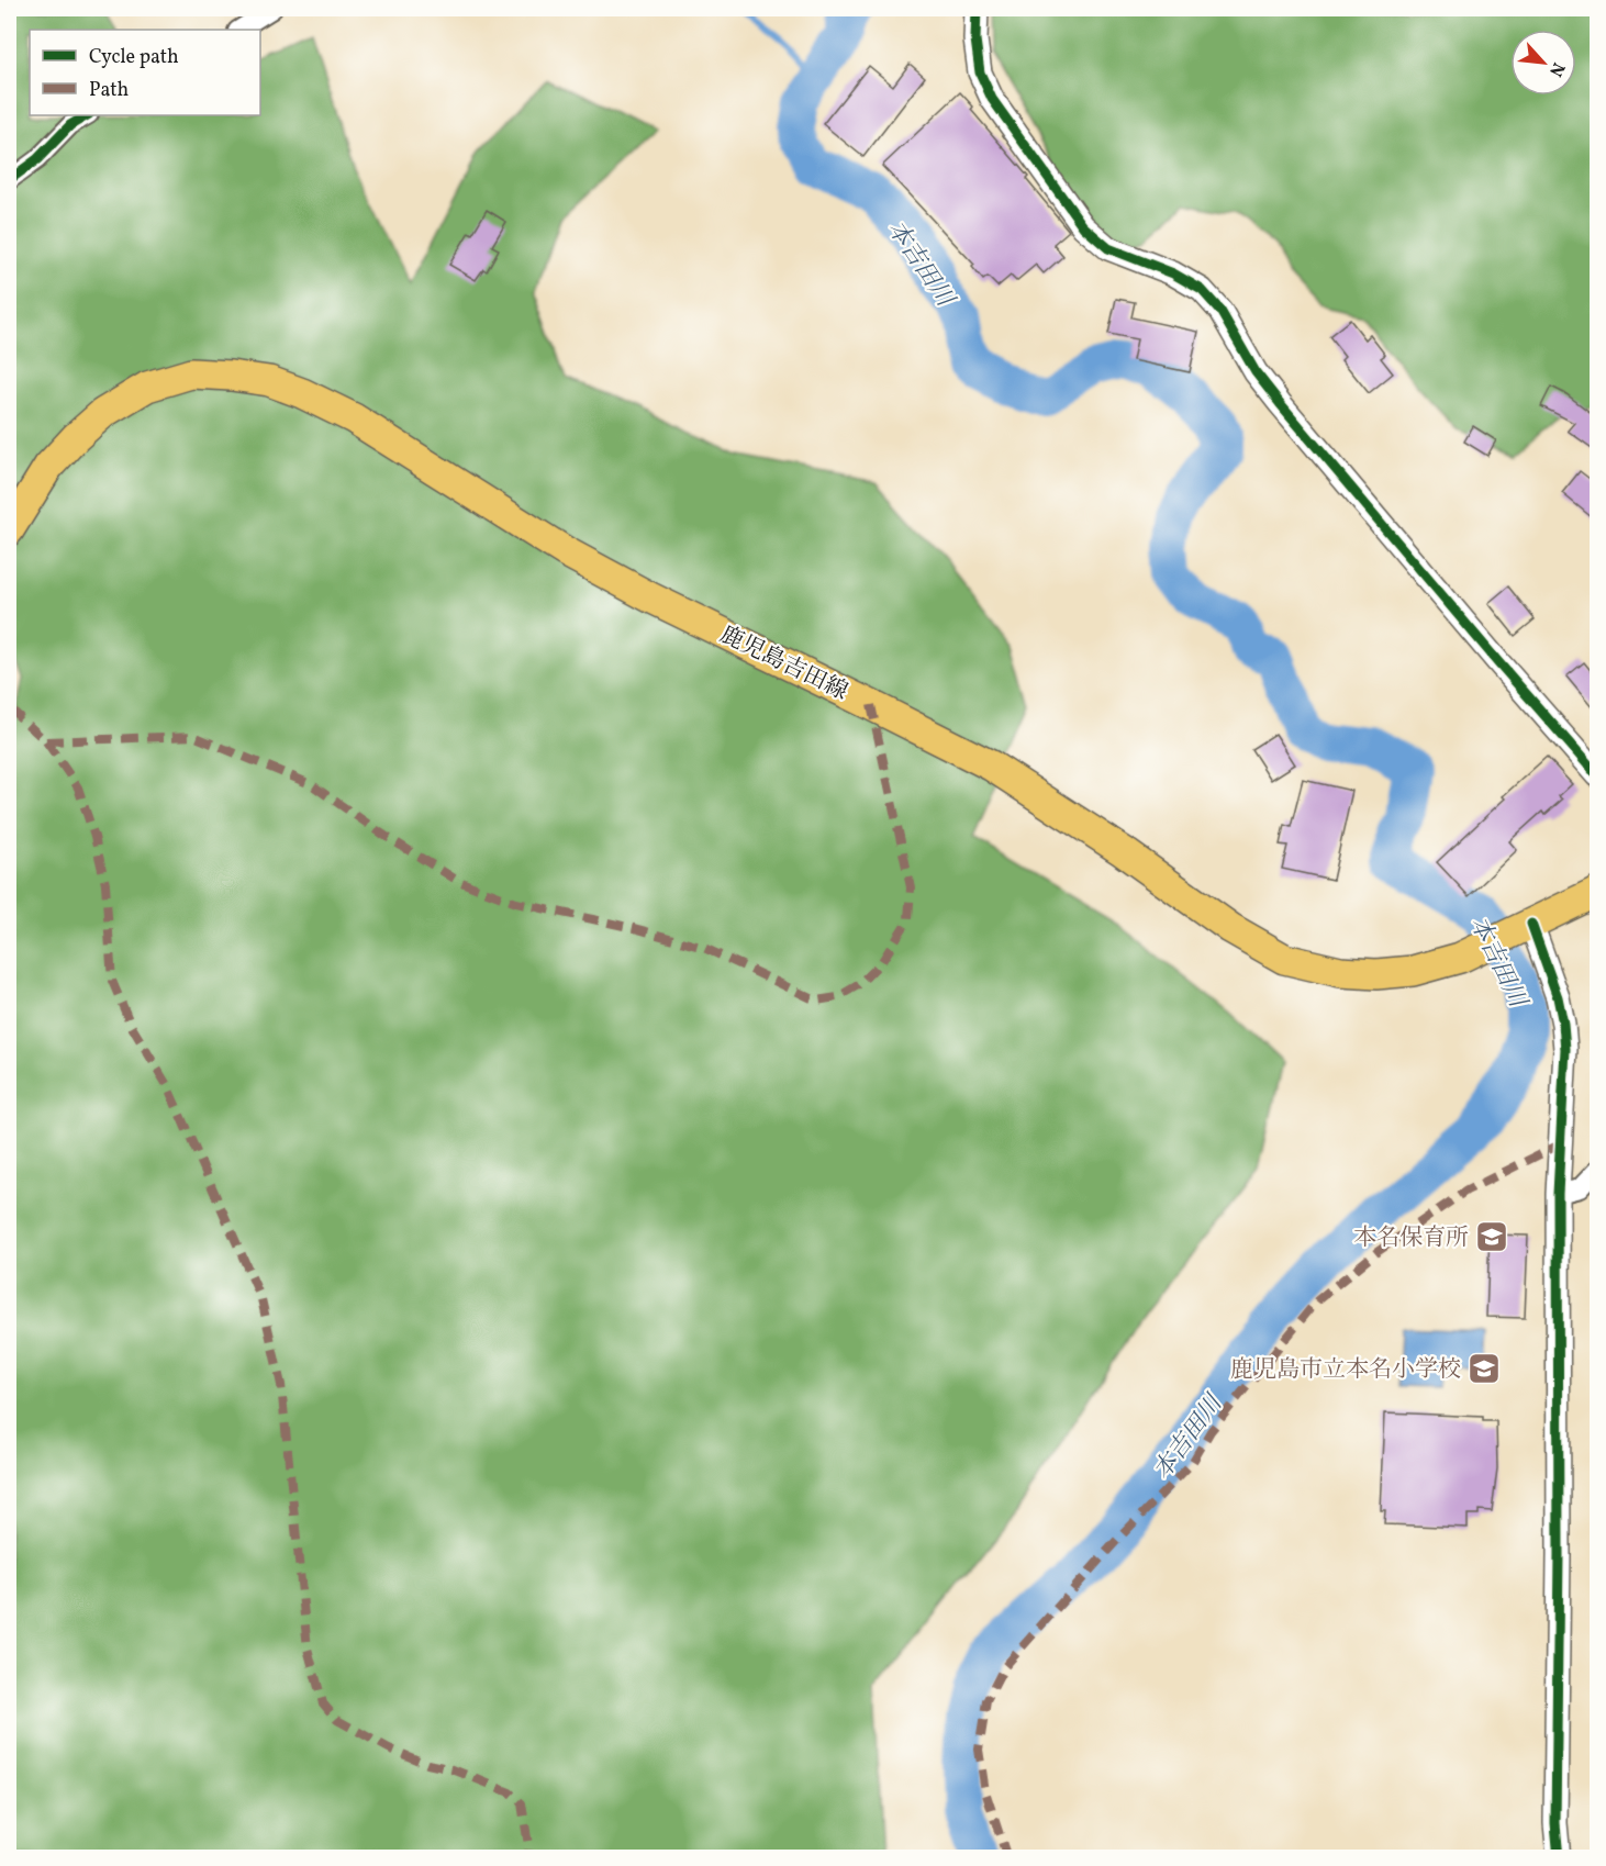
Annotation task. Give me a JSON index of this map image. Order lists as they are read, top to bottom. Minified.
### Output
{"streets":{"main road":["鹿児島吉田線"]},"water":["本吉田川"],"places":{"school or university":["本名保育所","鹿児島市立本名小学校"]},"legend":["Cycle path","Path"],"north":"bottom right"}
